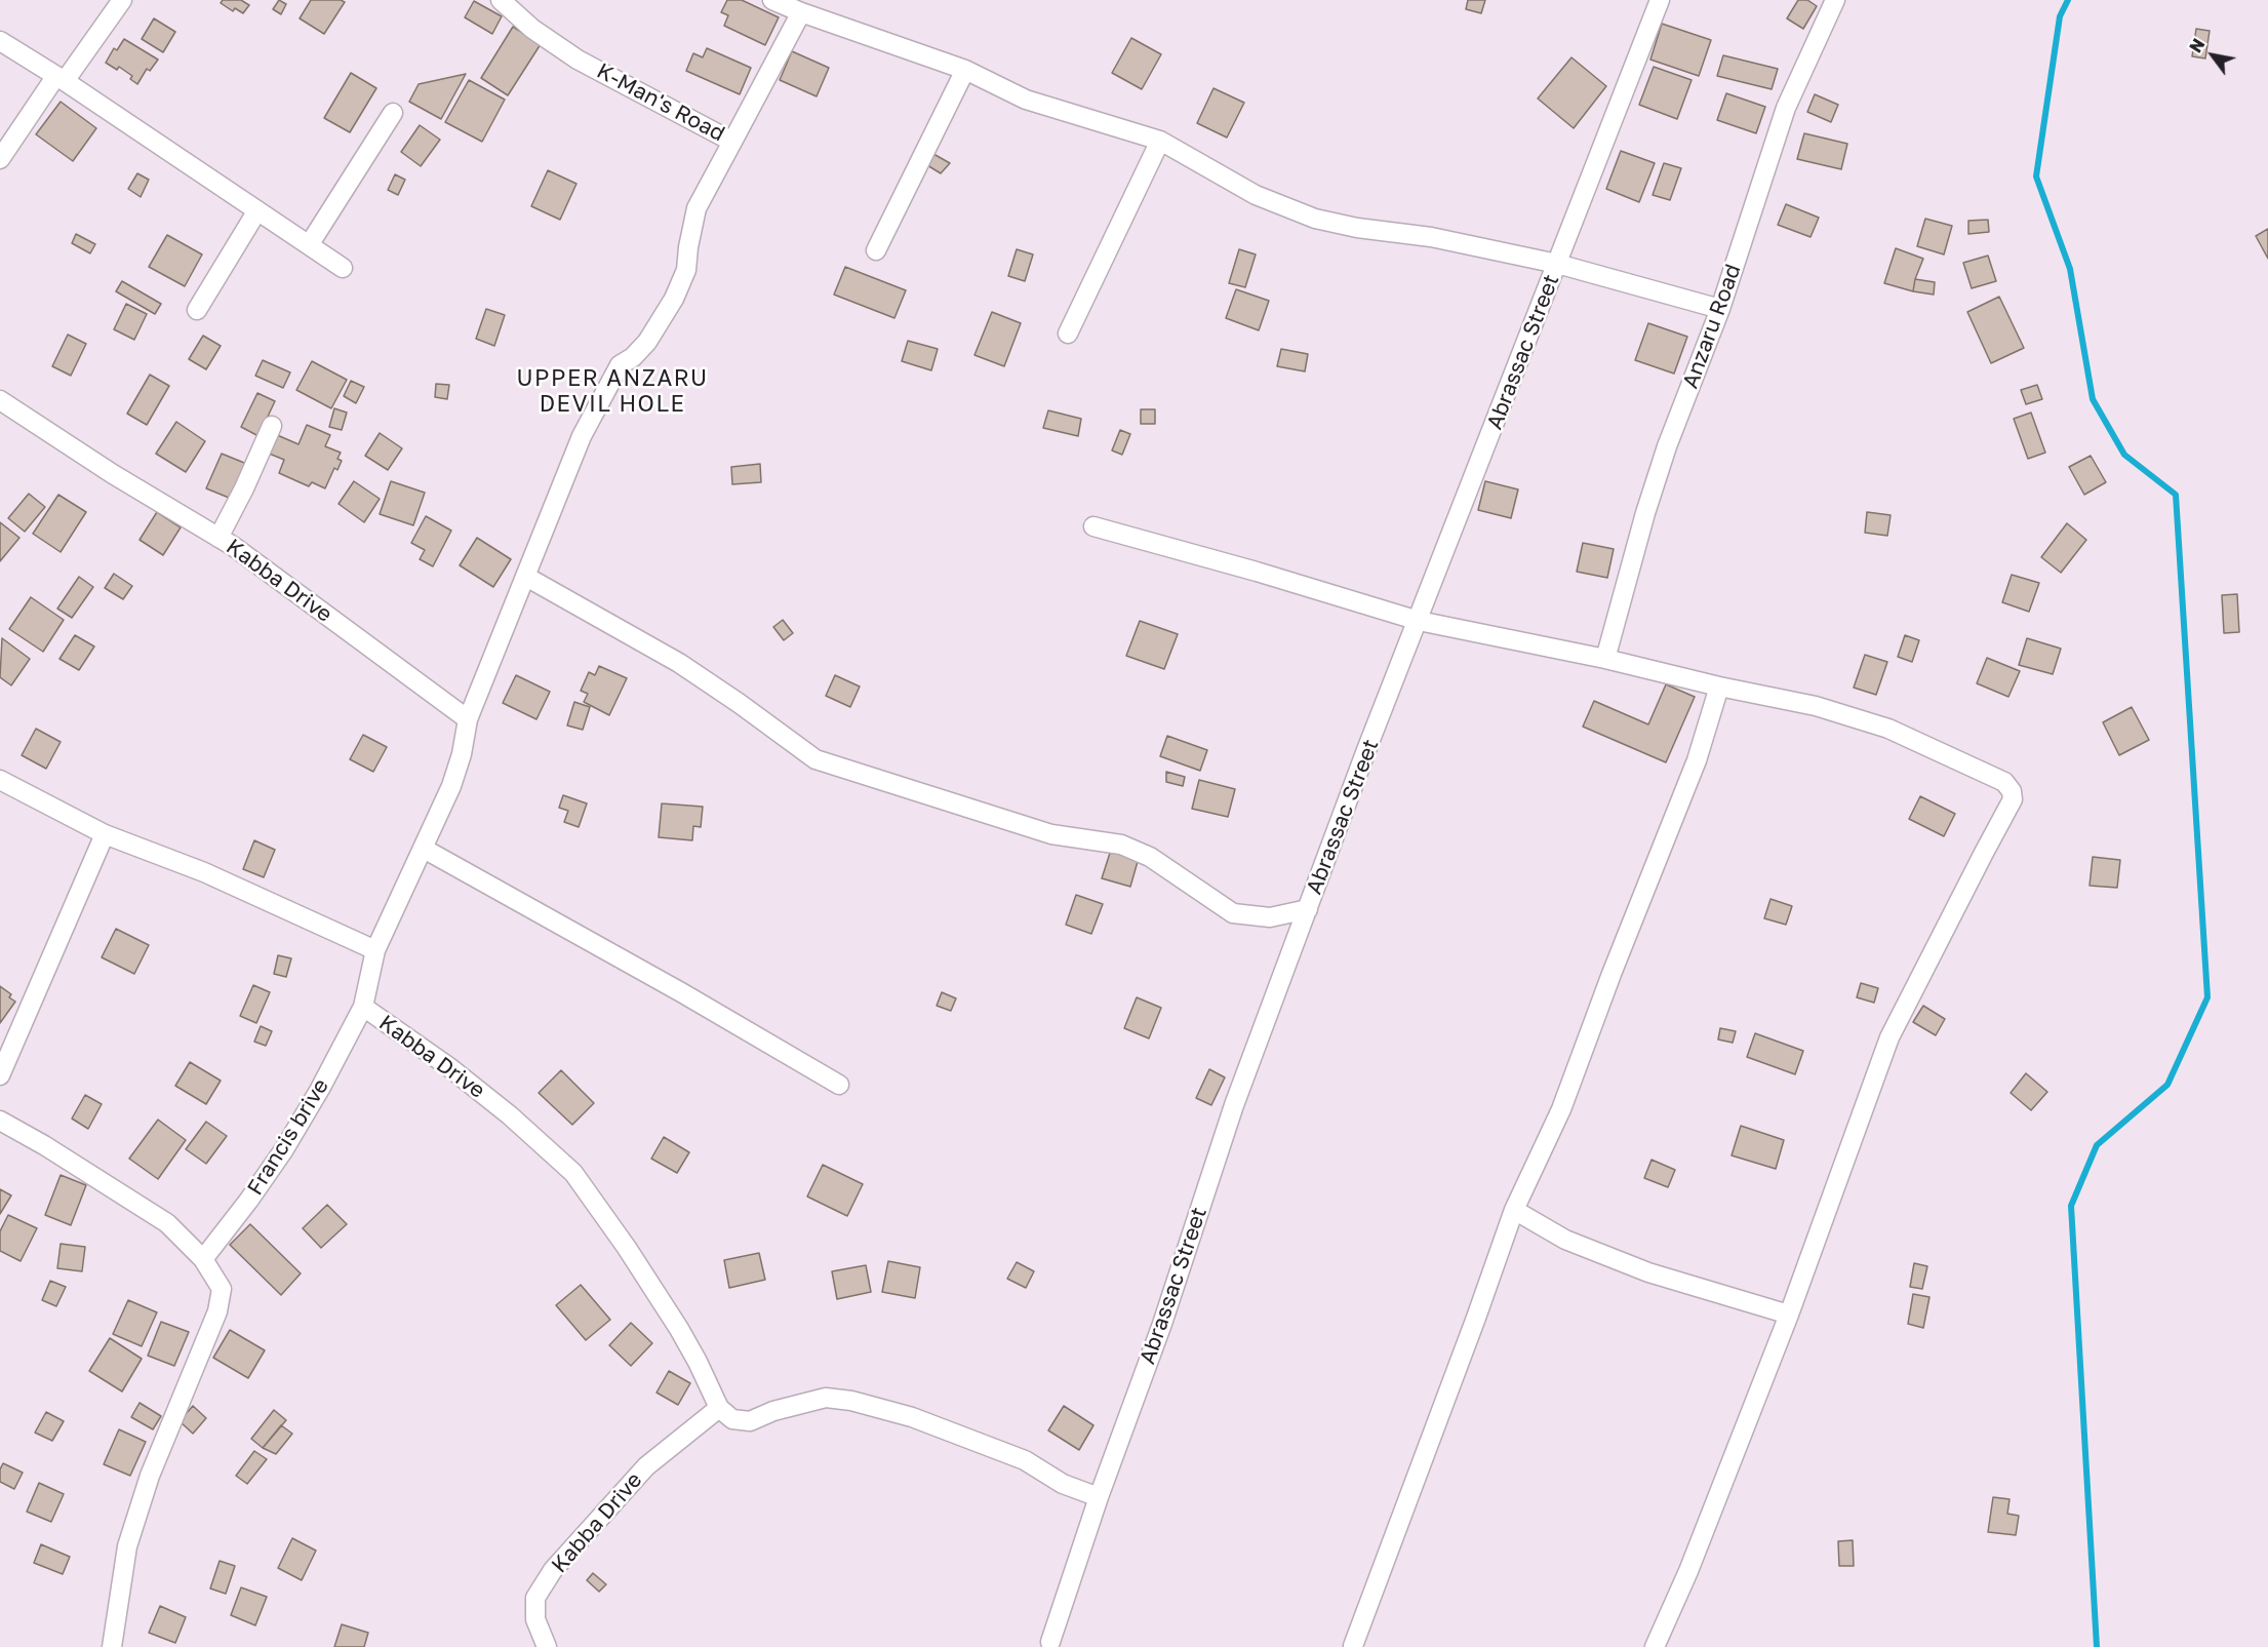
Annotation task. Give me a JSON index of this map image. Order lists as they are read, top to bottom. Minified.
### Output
{"streets":{"street":["K-Man's Road","Anzaru Road","Abrassac Street","Kabba Drive","Francis brive"]},"crossings":[["Kabba Drive","Francis brive"]],"districts":["UPPER ANZARU DEVIL HOLE"],"north":"top left"}
